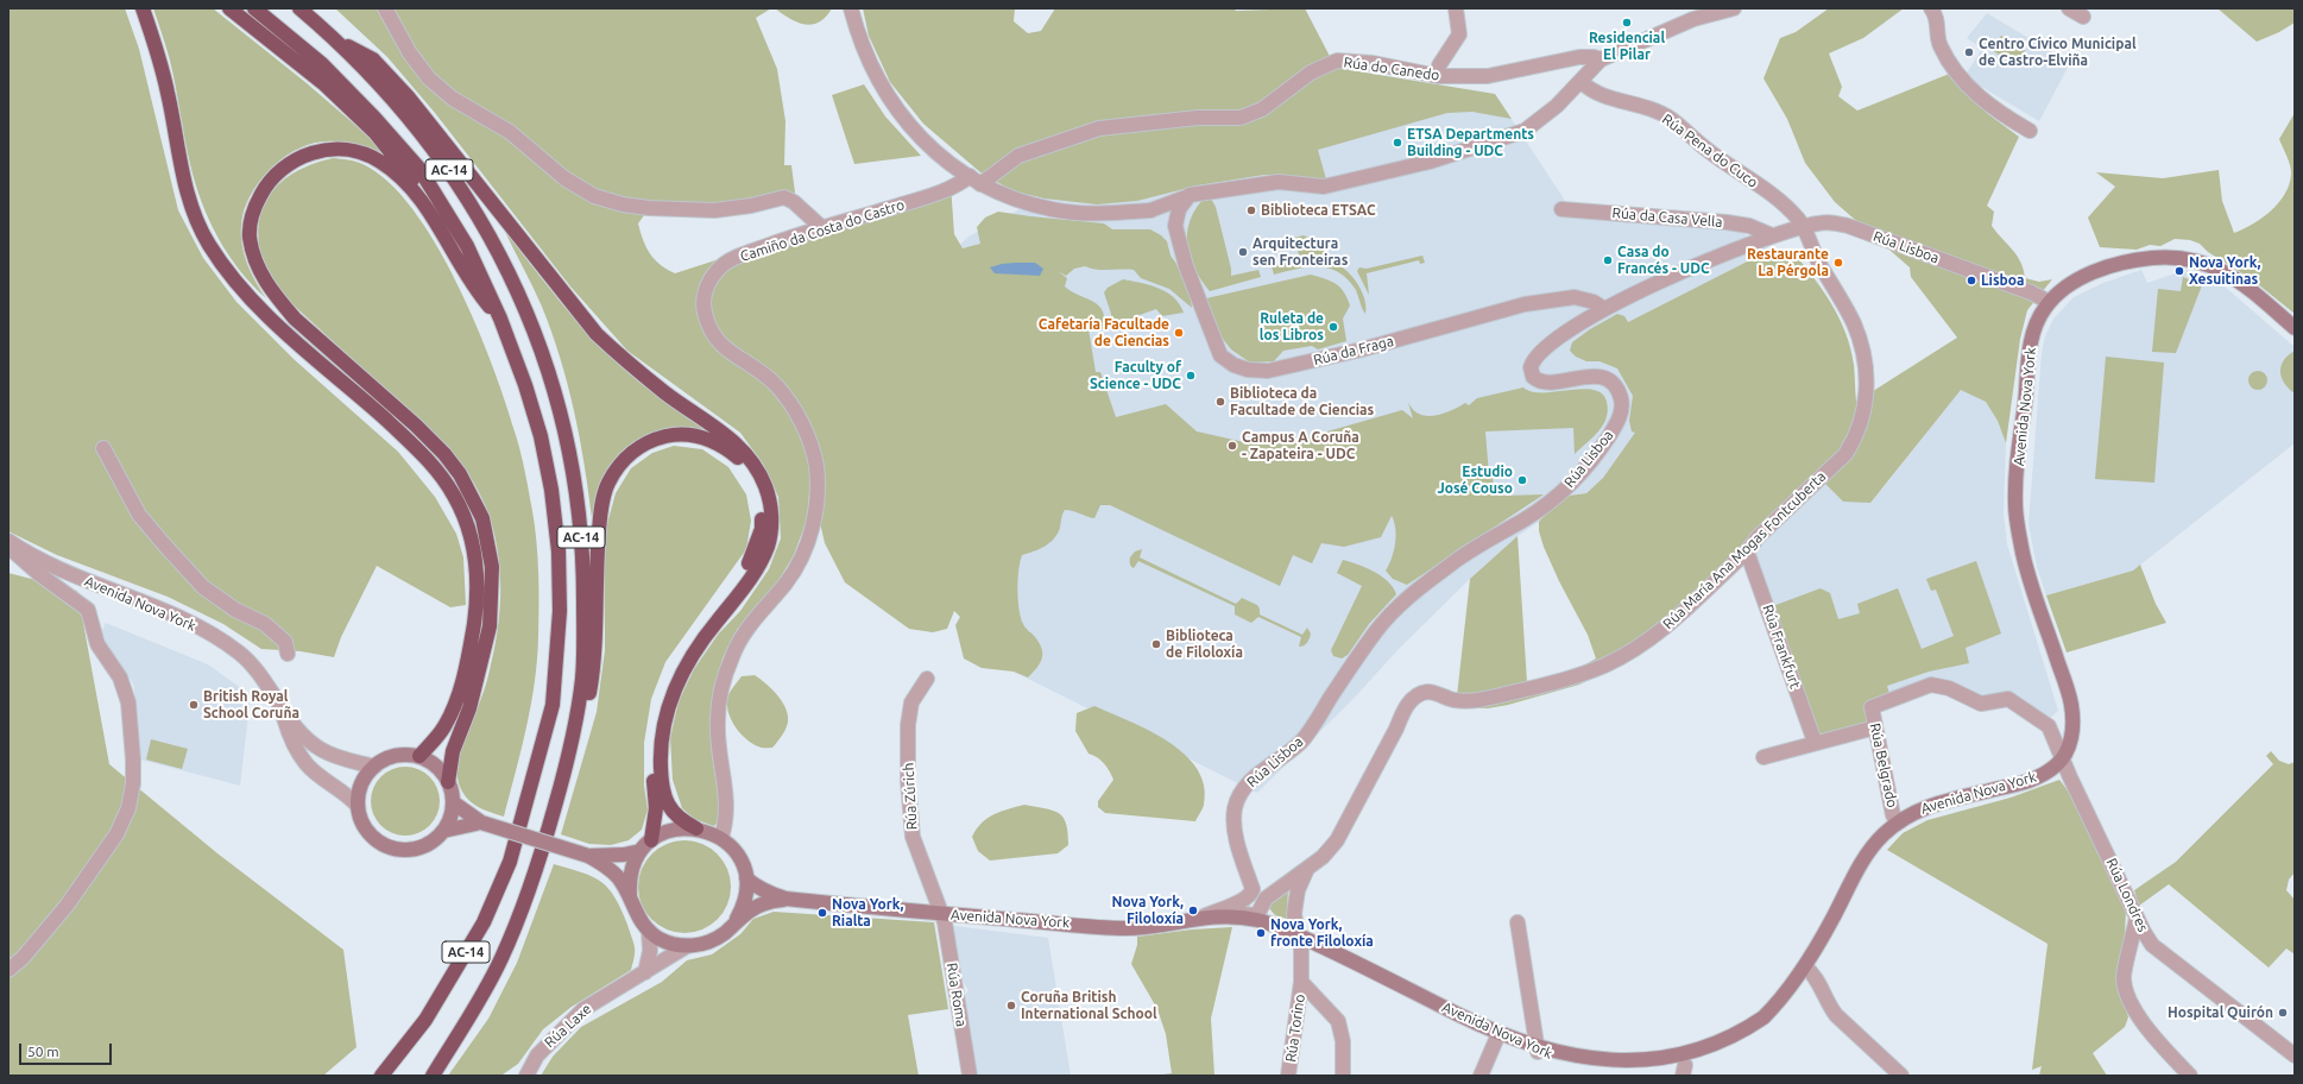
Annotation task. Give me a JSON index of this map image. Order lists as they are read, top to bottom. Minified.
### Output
{"streets":{"highway":["AC-14"],"main road":["Avenida Nova York"],"street":["Rúa do Canedo","Rúa Pena do Cuco","Rúa da Casa Vella","Camiño da Costa do Castro","Rúa Lisboa","Rúa da Fraga","Rúa María Ana Mogas Fontcuberta","Rúa Frankfurt","Rúa Belgrado","Rúa Zúrich","Rúa Londres","Rúa Roma","Rúa Laxe","Rúa Torino"]},"crossings":[["Rúa do Canedo","Camiño da Costa do Castro"],["Rúa Pena do Cuco","Rúa Lisboa"],["Rúa Pena do Cuco","Rúa María Ana Mogas Fontcuberta"],["Rúa da Casa Vella","Rúa Lisboa"],["Camiño da Costa do Castro","Rúa Laxe"],["Rúa Lisboa","Rúa da Fraga"],["Rúa Lisboa","Avenida Nova York"],["Rúa Lisboa","Rúa María Ana Mogas Fontcuberta"],["Avenida Nova York","Rúa María Ana Mogas Fontcuberta"],["Avenida Nova York","Rúa Belgrado"],["Avenida Nova York","Rúa Zúrich"],["Avenida Nova York","Rúa Londres"],["Avenida Nova York","Rúa Roma"],["Avenida Nova York","Rúa Torino"],["Rúa María Ana Mogas Fontcuberta","Rúa Frankfurt"],["Rúa Belgrado","Rúa Londres"],["Rúa Zúrich","Rúa Roma"]],"places":["Residencial El Pilar","Centro Cívico Municipal de Castro-Elviña","ETSA Departments Building - UDC","Biblioteca ETSAC","Arquitectura sen Fronteiras","Casa do Francés - UDC","Restaurante La Pérgola","Nova York, Xesuitinas","Lisboa","Ruleta de los Libros","Cafetaría Facultade de Ciencias","Faculty of Science - UDC","Biblioteca da Facultade de Ciencias","Campus A Coruña - Zapateira - UDC","Estudio José Couso","Biblioteca de Filoloxía","British Royal School Coruña","Nova York, Filoloxía","Nova York, Rialta","Nova York, fronte Filoloxía","Coruña British International School","Hospital Quirón"],"scale_bar":"50 m"}
